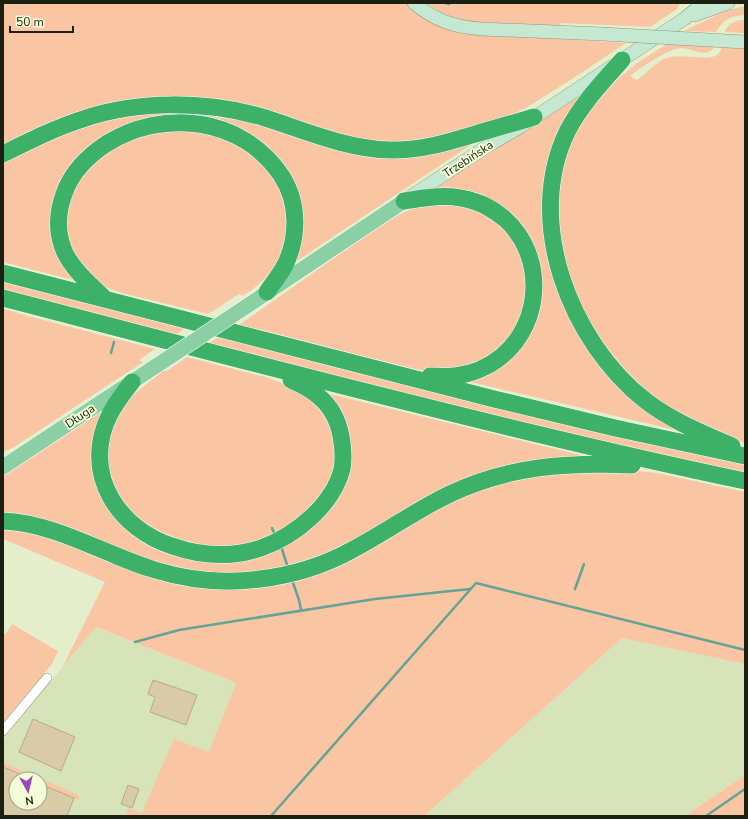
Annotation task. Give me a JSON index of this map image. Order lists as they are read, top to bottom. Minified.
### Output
{"streets":{"main road":["Trzebińska","Długa"]},"crossings":[["Trzebińska","Długa"]],"scale_bar":"50 m","north":"bottom"}
